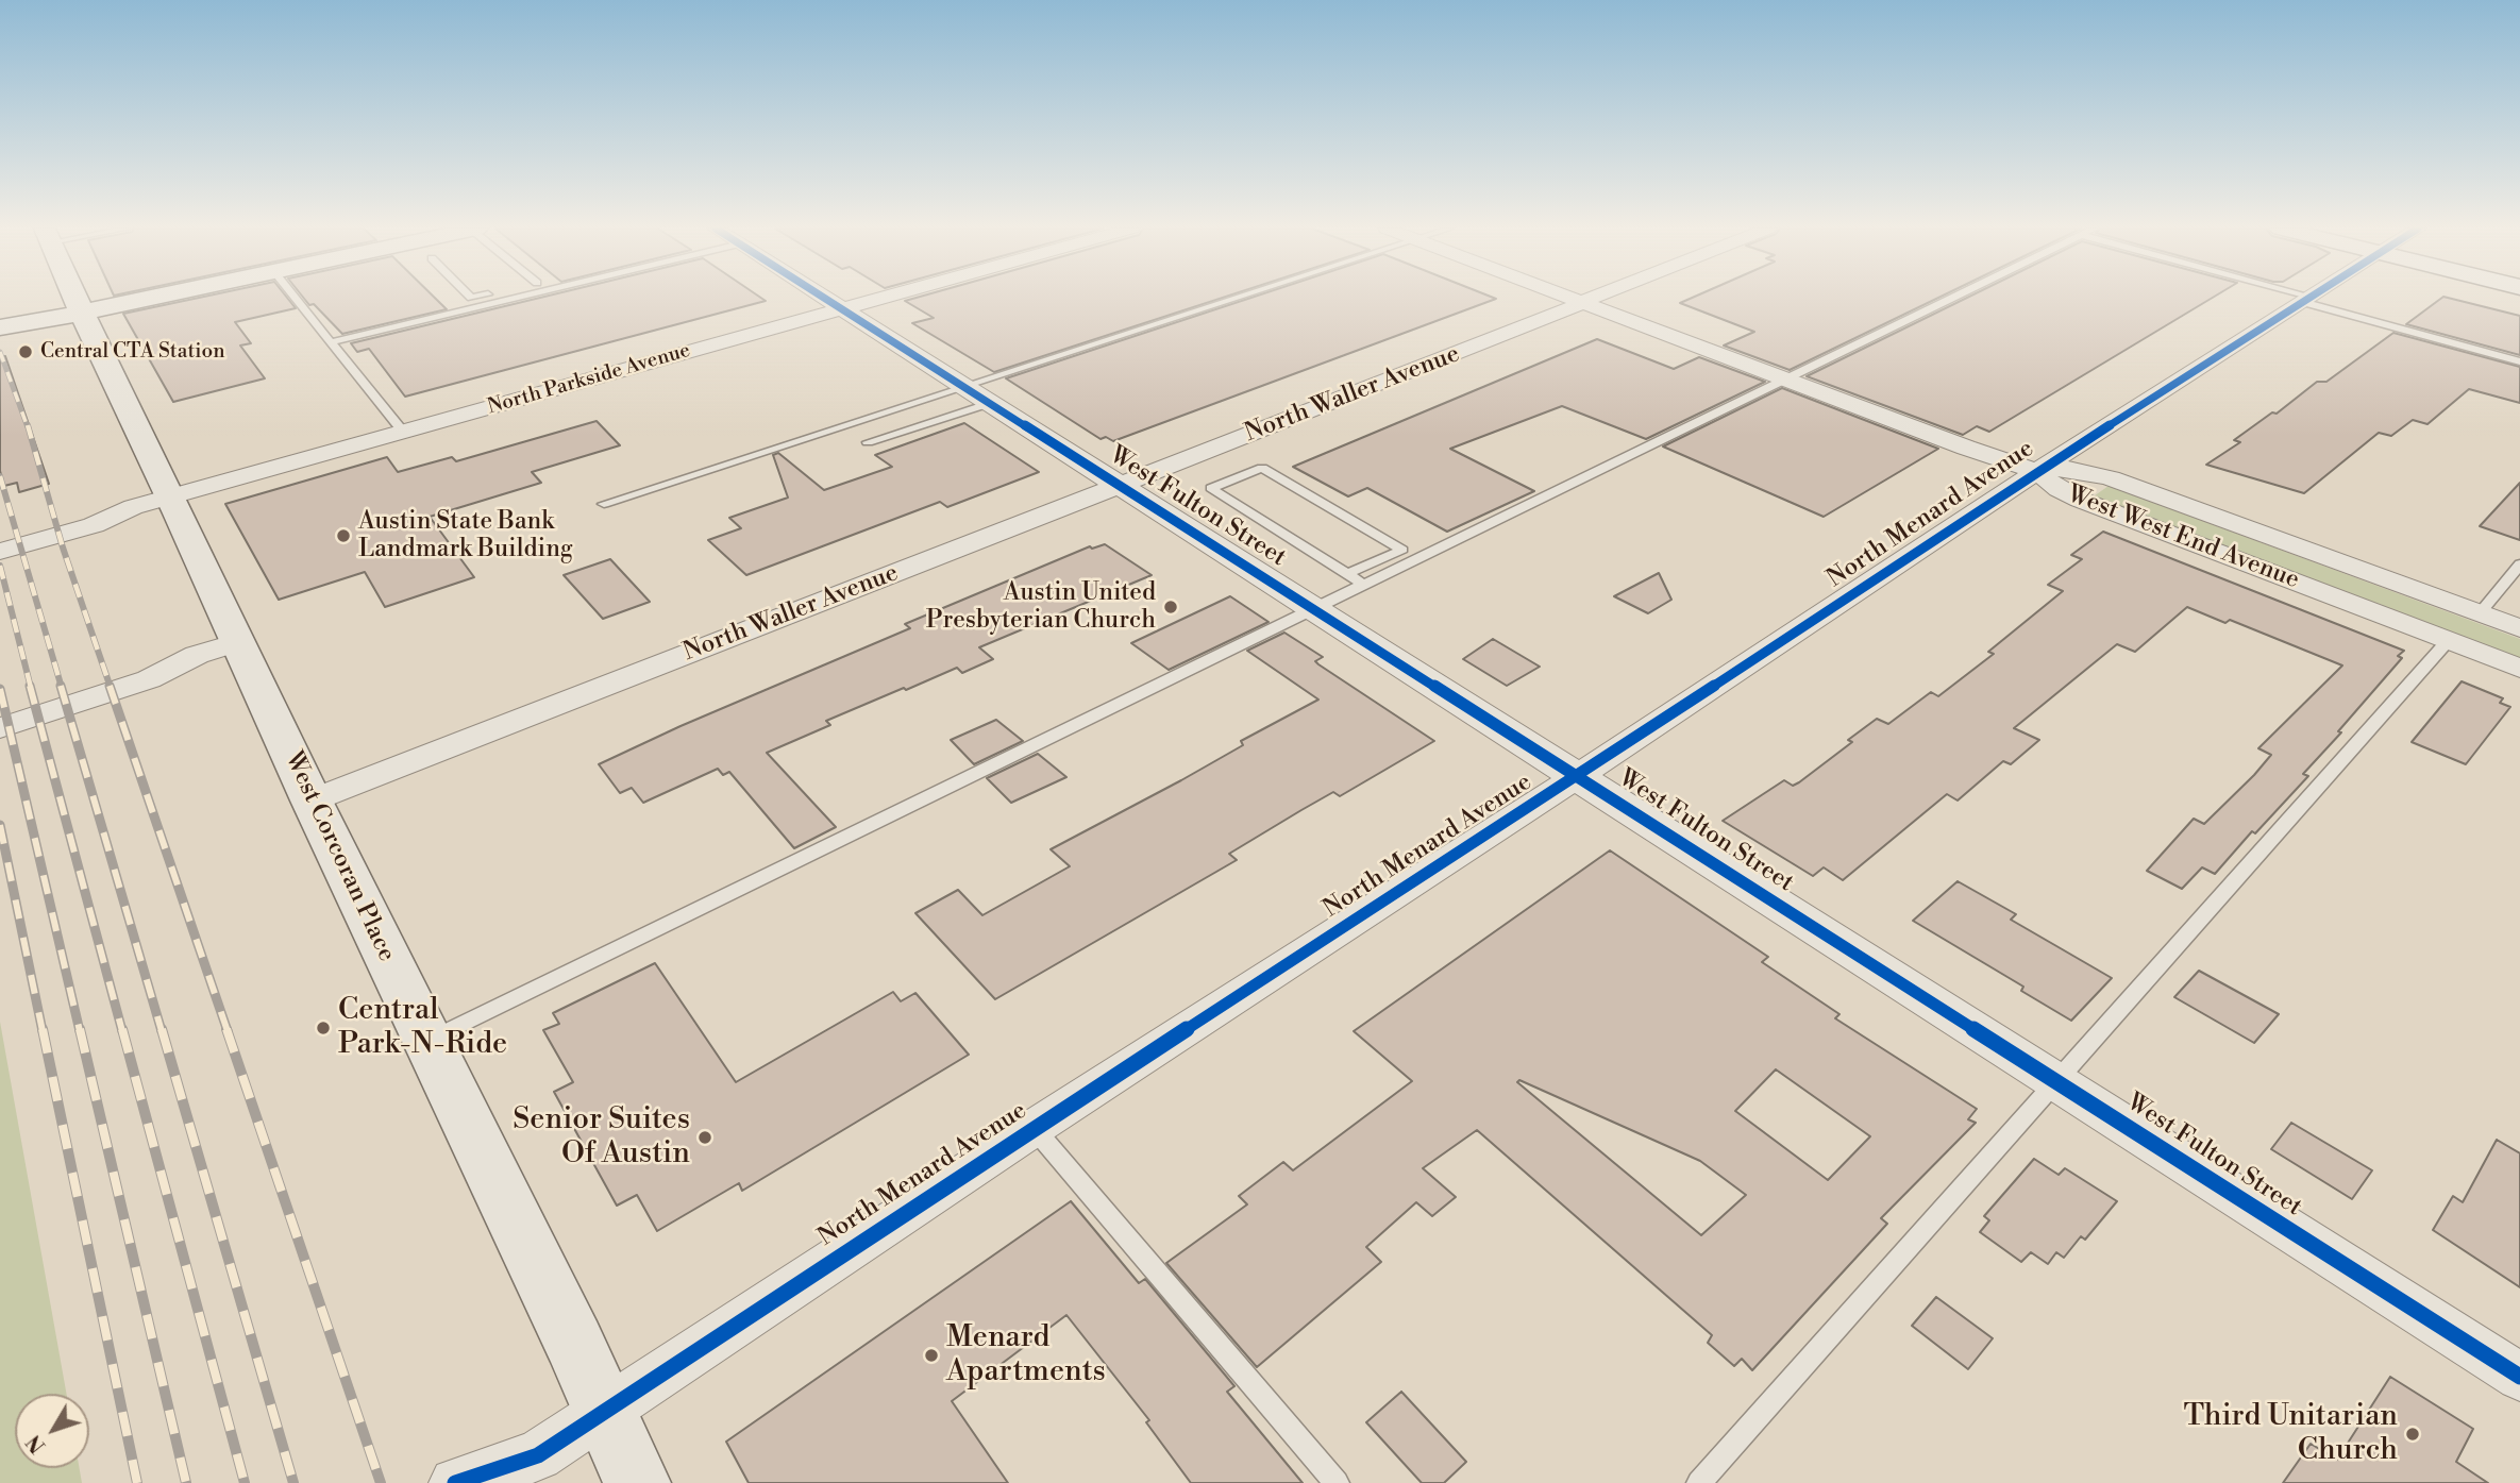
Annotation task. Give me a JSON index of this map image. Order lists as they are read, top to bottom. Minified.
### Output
{"streets":{"street":["North Parkside Avenue","North Waller Avenue","West Fulton Street","North Menard Avenue","West West End Avenue","West Corcoran Place"]},"crossings":[["North Parkside Avenue","West Fulton Street"],["North Parkside Avenue","West Corcoran Place"],["North Waller Avenue","West Fulton Street"],["North Waller Avenue","West Corcoran Place"],["West Fulton Street","North Menard Avenue"],["North Menard Avenue","West West End Avenue"],["North Menard Avenue","West Corcoran Place"]],"places":["Central CTA Station","Austin State Bank Landmark Building","Austin United Presbyterian Church","Central Park-N-Ride","Senior Suites Of Austin","Menard Apartments","Third Unitarian Church"],"north":"bottom left"}
